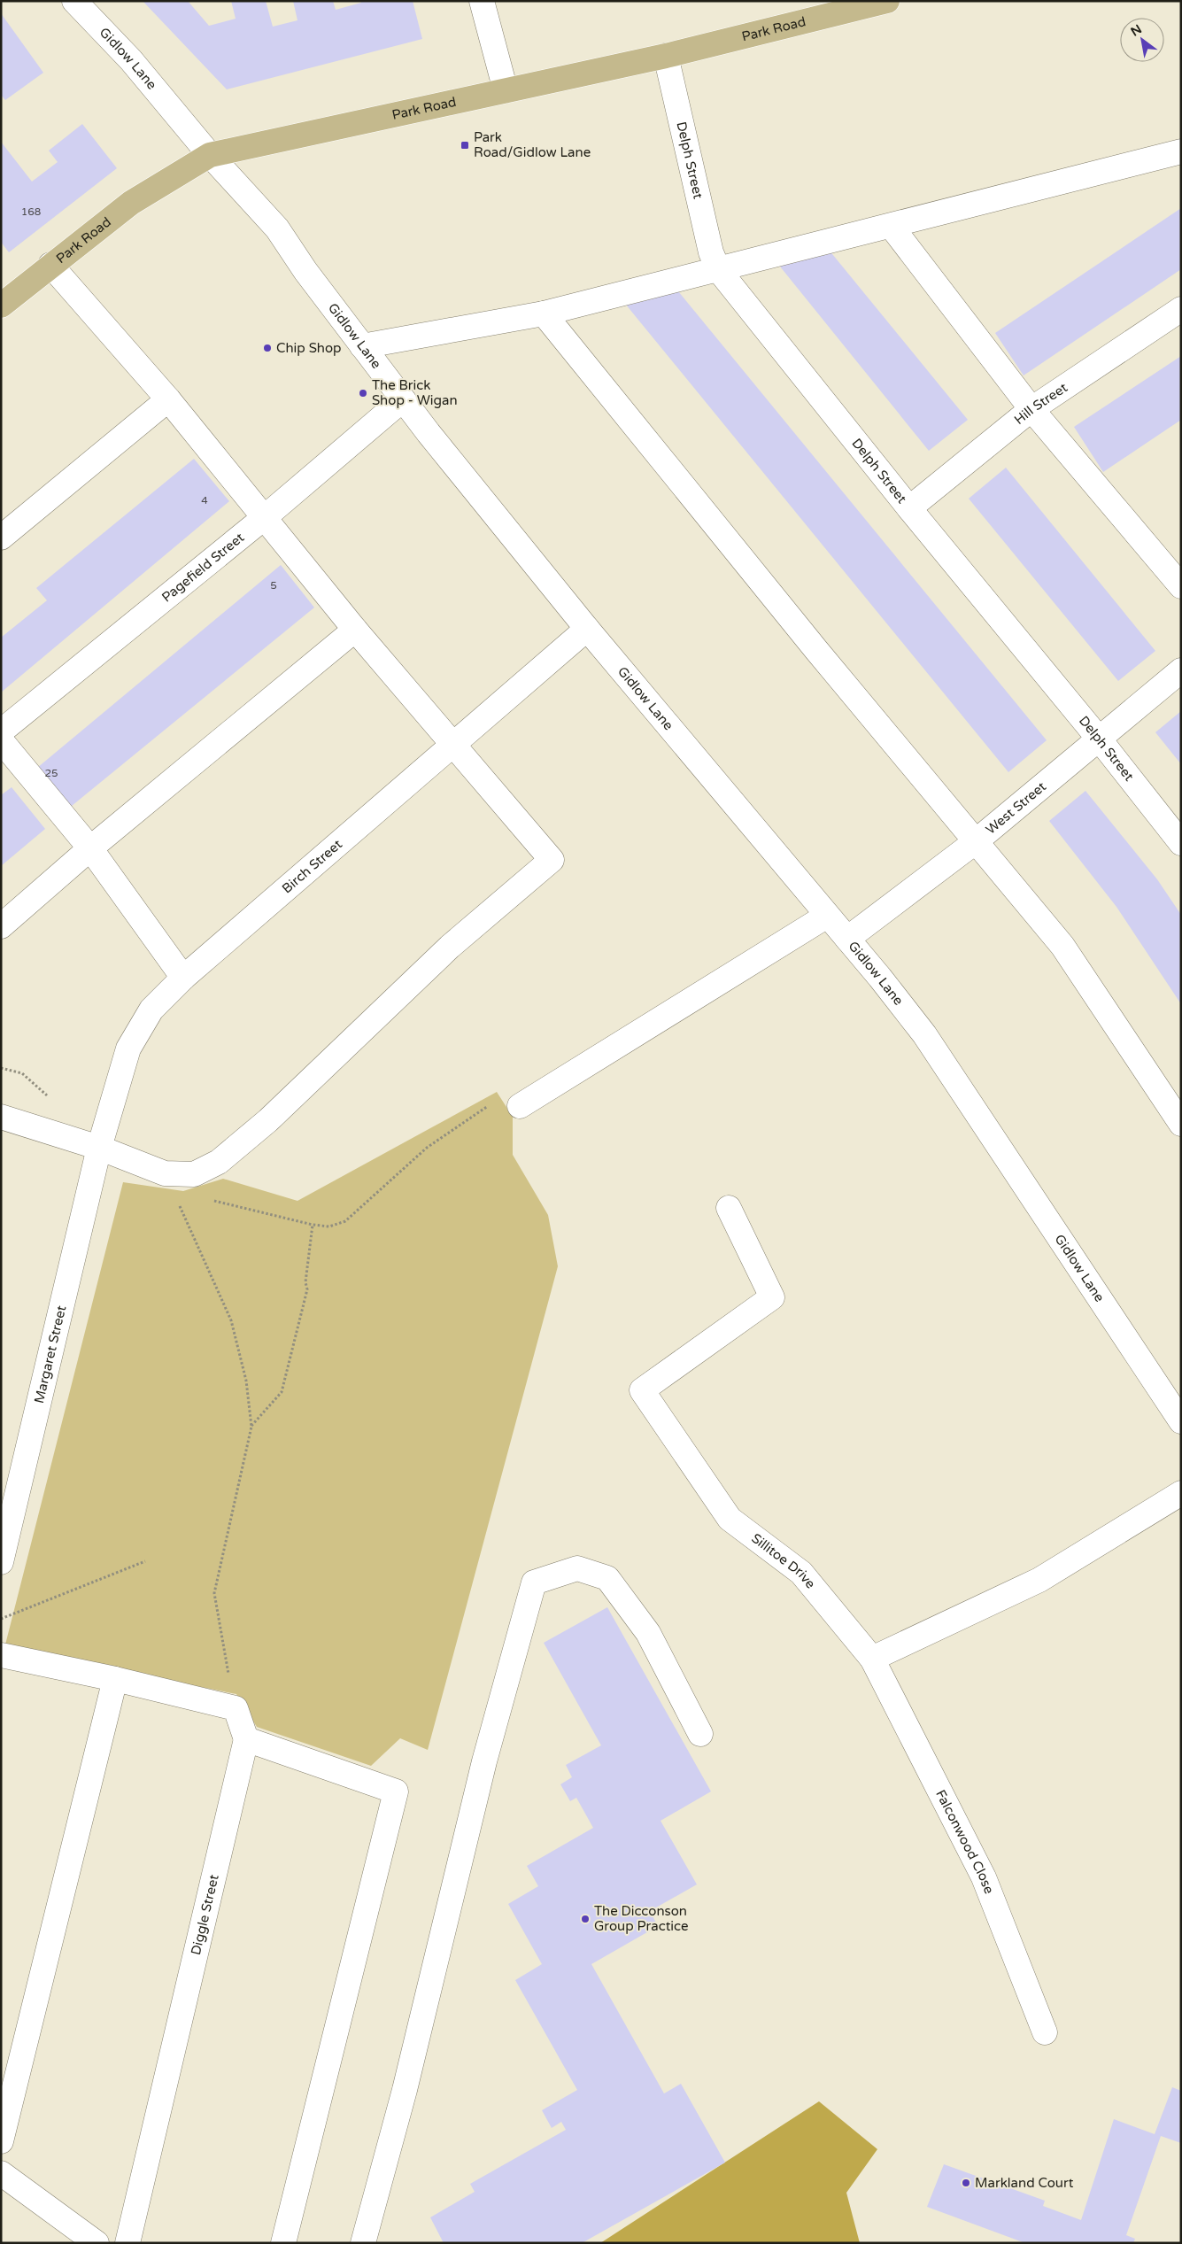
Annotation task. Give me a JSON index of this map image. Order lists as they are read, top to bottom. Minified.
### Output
{"streets":{"main road":["Park Road"],"street":["Gidlow Lane","Delph Street","Hill Street","Pagefield Street","West Street","Birch Street","Margaret Street","Sillitoe Drive","Falconwood Close","Diggle Street"]},"crossings":[["Park Road","Gidlow Lane"],["Park Road","Delph Street"],["Gidlow Lane","Pagefield Street"],["Gidlow Lane","West Street"],["Gidlow Lane","Birch Street"],["Delph Street","Hill Street"],["Delph Street","West Street"],["Birch Street","Margaret Street"],["Sillitoe Drive","Falconwood Close"]],"places":{"transit":["Park Road/Gidlow Lane"],"other":["Chip Shop","The Brick Shop - Wigan","The Dicconson Group Practice","Markland Court"]},"house_numbers":["168","4","5","25"],"north":"top left"}
